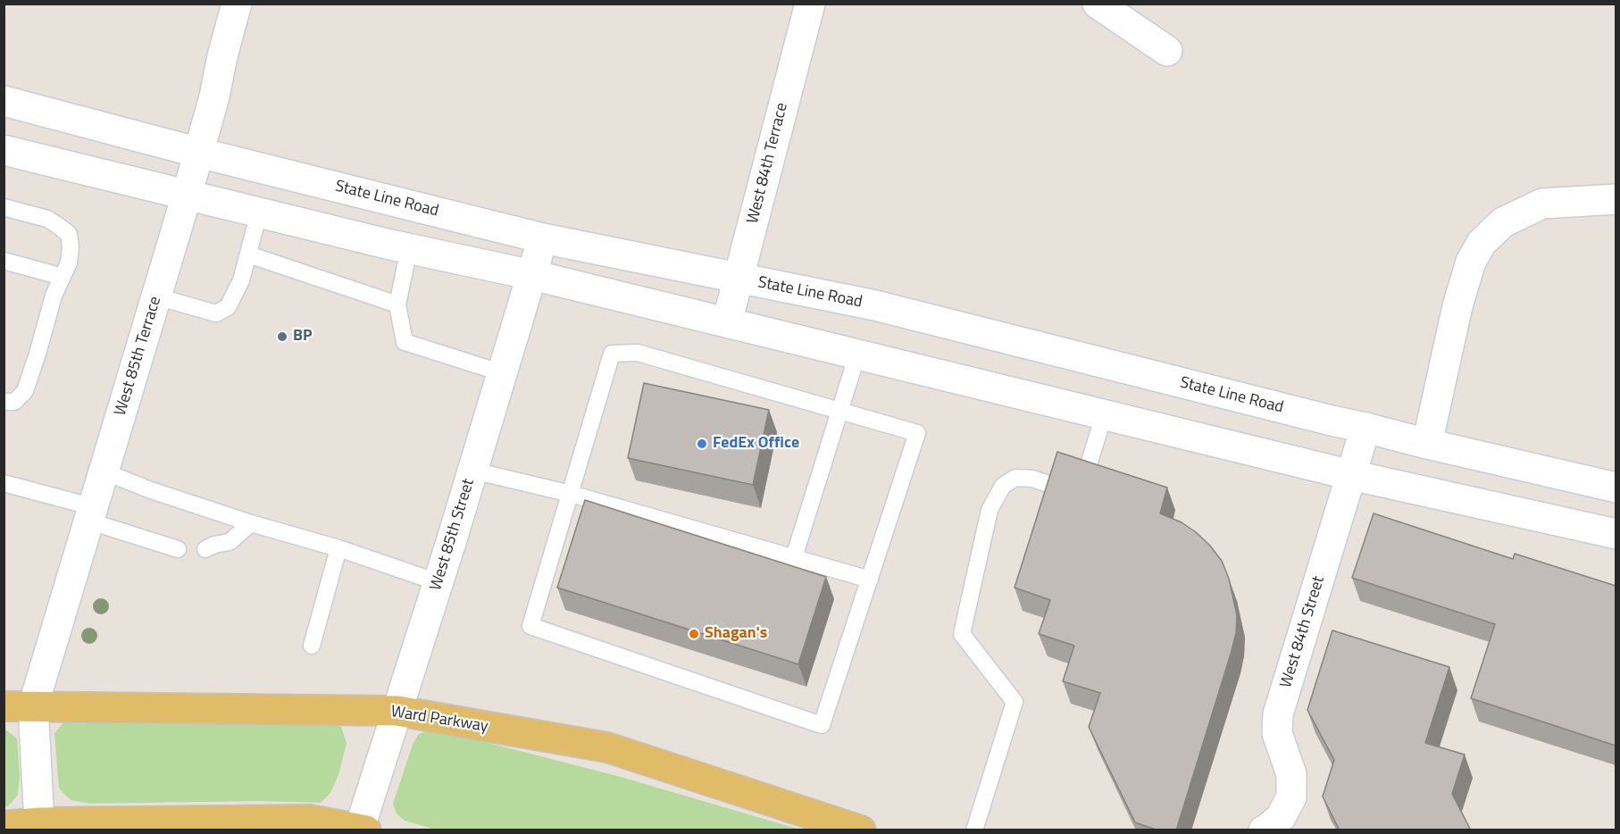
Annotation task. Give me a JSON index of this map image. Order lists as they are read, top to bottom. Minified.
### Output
{"streets":{"main road":["West 84th Terrace","State Line Road","West 85th Terrace","West 85th Street","West 84th Street","Ward Parkway"]},"crossings":[["West 84th Terrace","State Line Road"],["State Line Road","West 85th Terrace"],["State Line Road","West 85th Street"],["State Line Road","West 84th Street"],["West 85th Terrace","Ward Parkway"],["West 85th Street","Ward Parkway"]],"places":["BP","FedEx Office","Shagan's"]}
